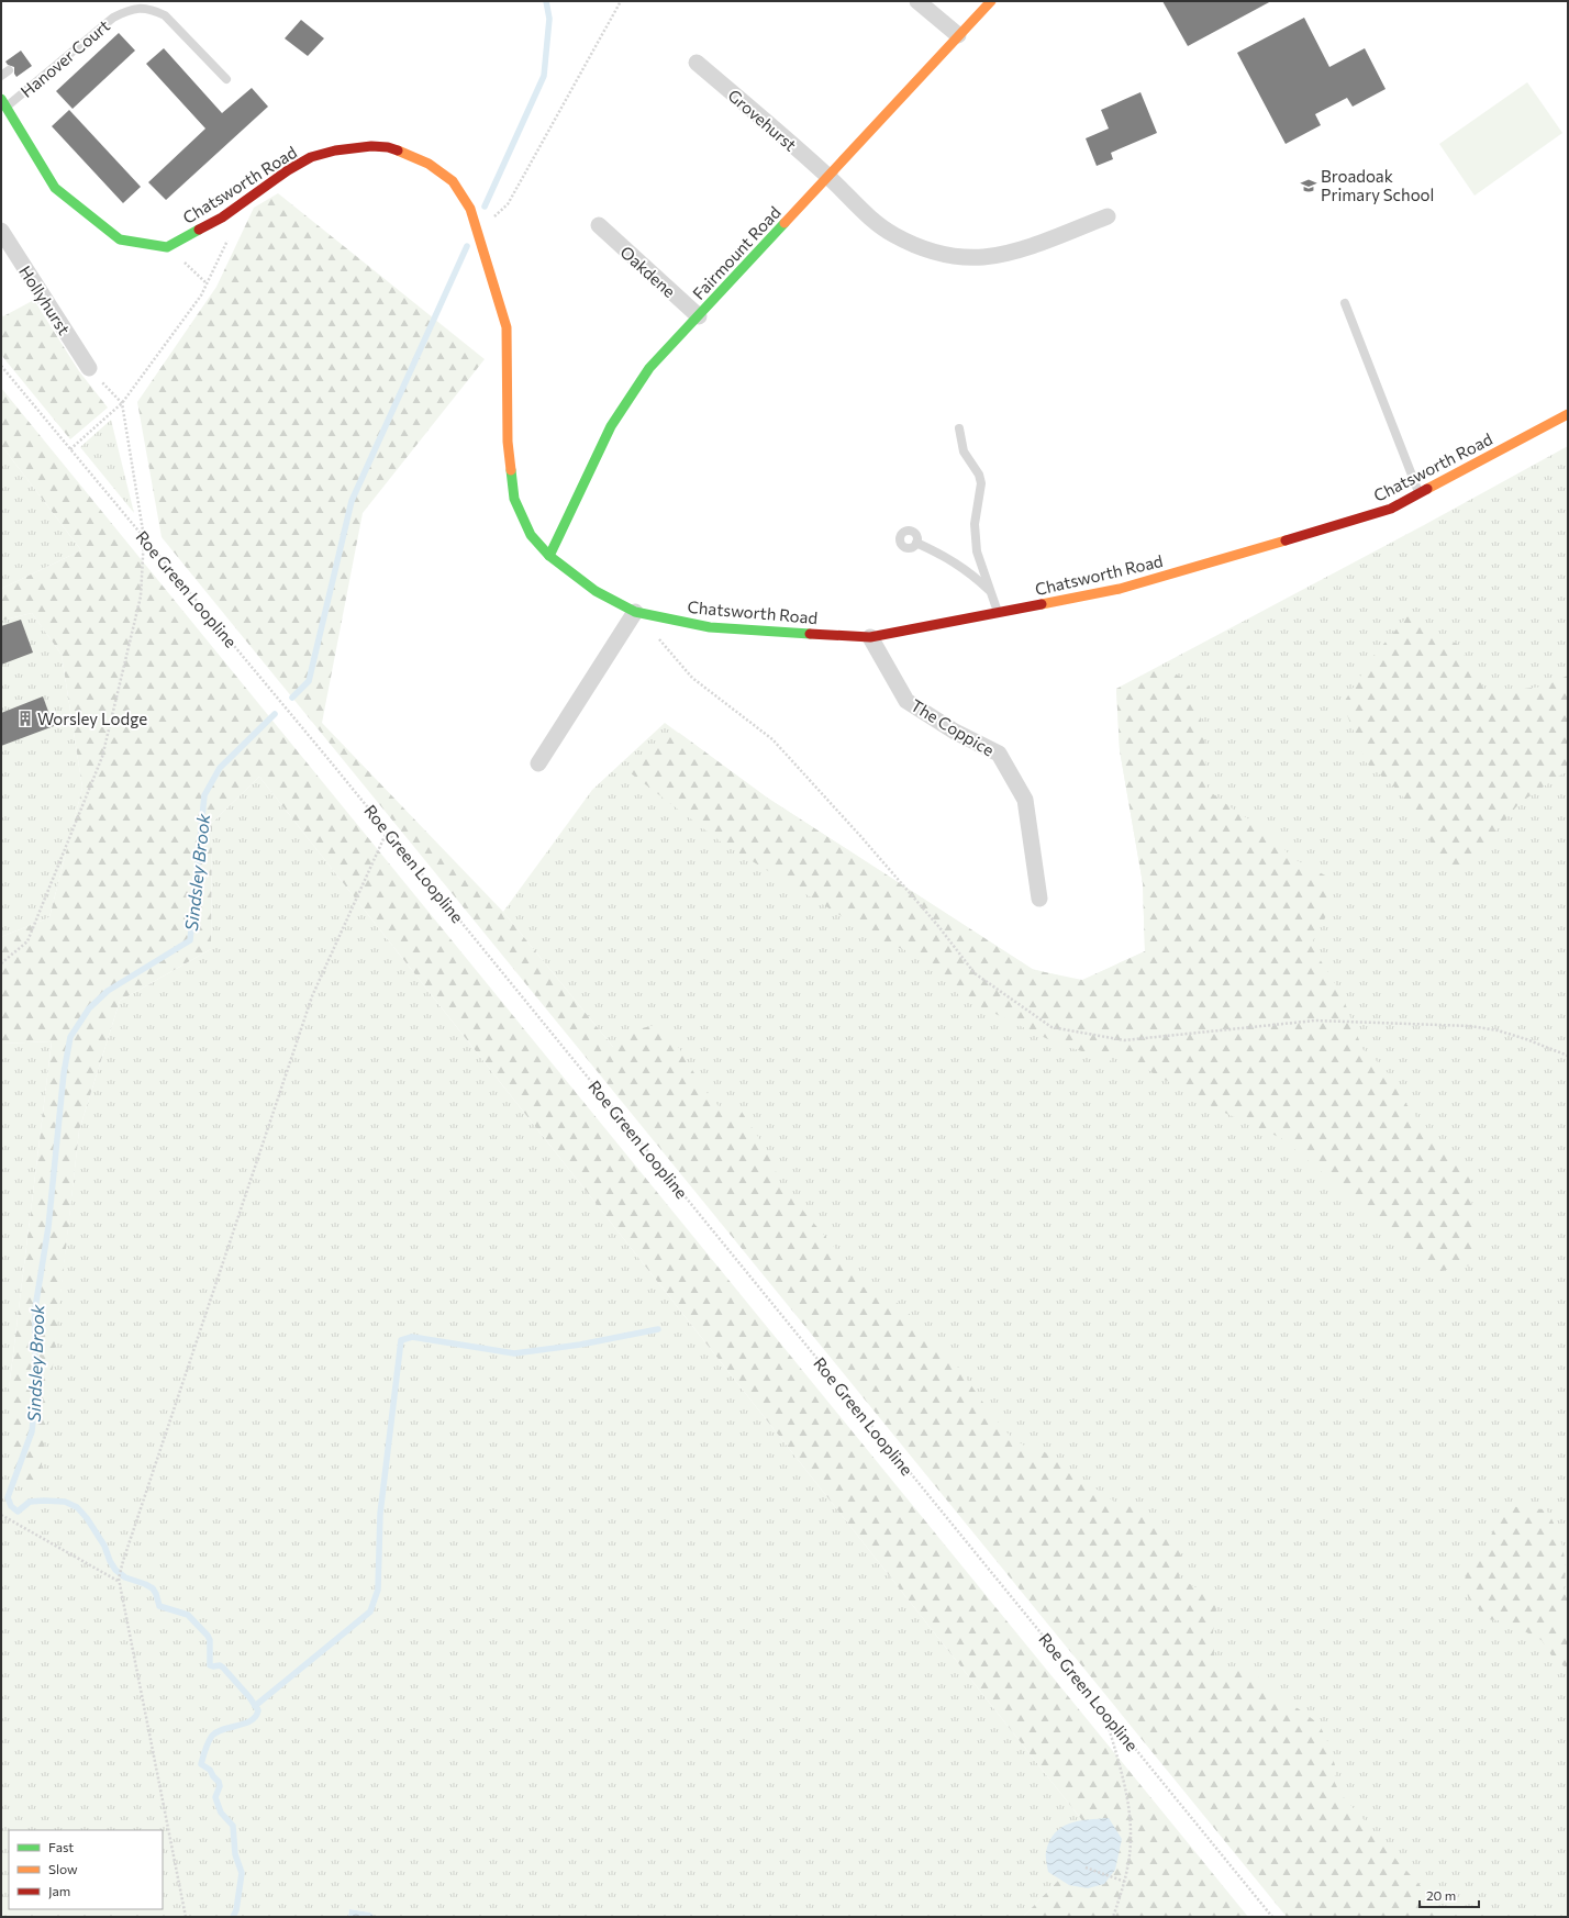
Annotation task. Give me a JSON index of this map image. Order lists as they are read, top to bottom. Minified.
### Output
{"streets":{"street":["Grovehurst","Chatsworth Road","Fairmount Road","Oakdene","Hollyhurst","The Coppice"],"lane":["Hanover Court"],"path":["Roe Green Loopline"]},"crossings":[["Grovehurst","Fairmount Road"],["Chatsworth Road","Fairmount Road"],["Chatsworth Road","The Coppice"],["Fairmount Road","Oakdene"]],"water":["Sindsley Brook"],"places":{"school or university":["Broadoak Primary School"],"building":["Worsley Lodge"]},"legend":["Fast","Slow","Jam"],"scale_bar":"20 m"}
